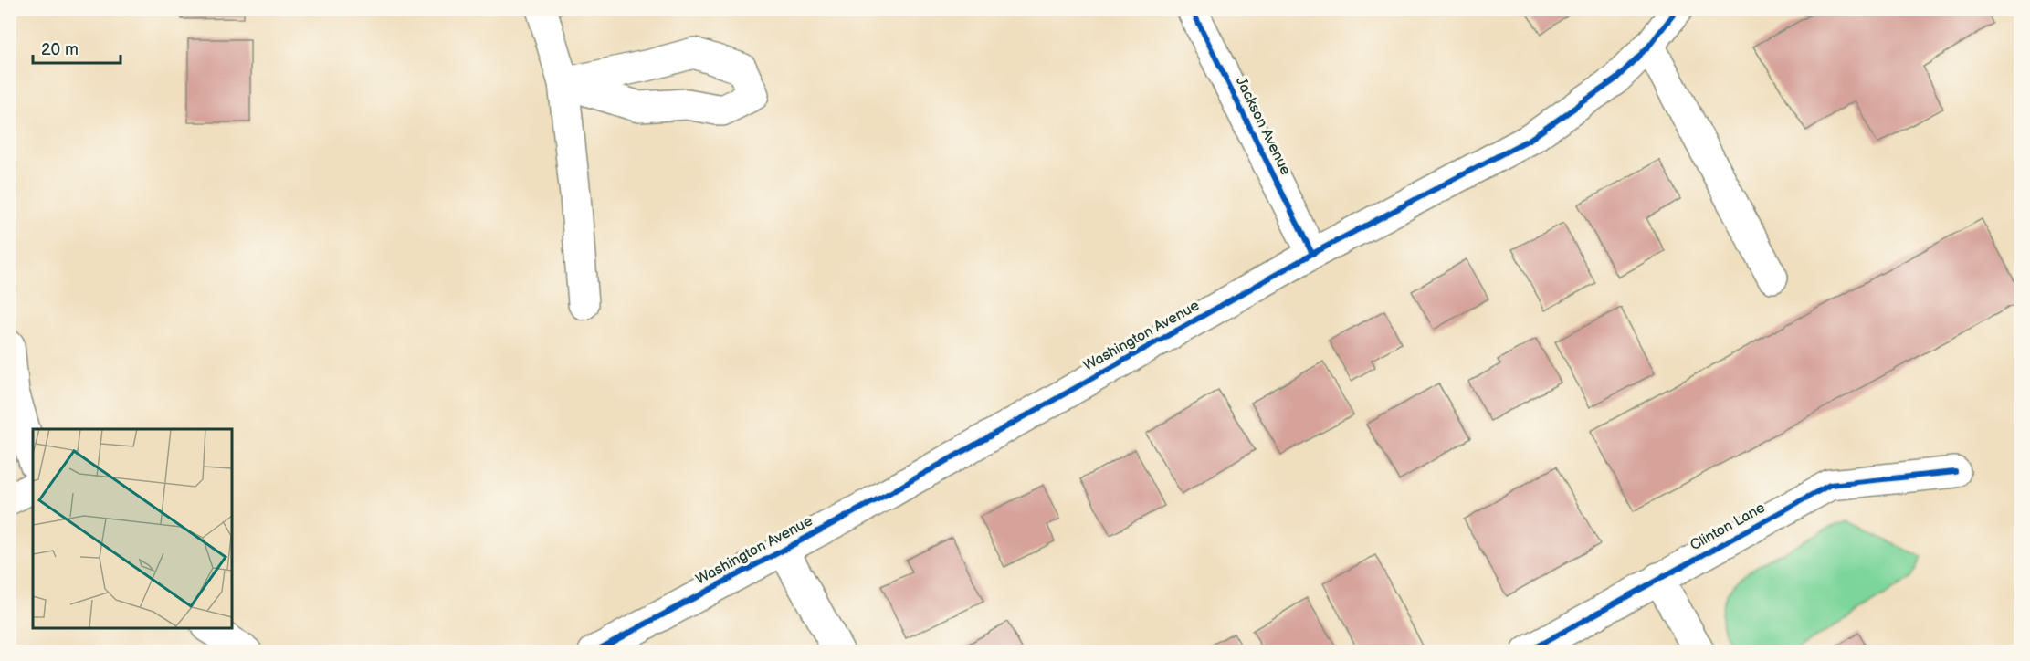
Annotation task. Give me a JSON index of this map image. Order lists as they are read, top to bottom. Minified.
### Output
{"streets":{"street":["Jackson Avenue","Washington Avenue","Clinton Lane"]},"crossings":[["Jackson Avenue","Washington Avenue"]],"scale_bar":"20 m"}
